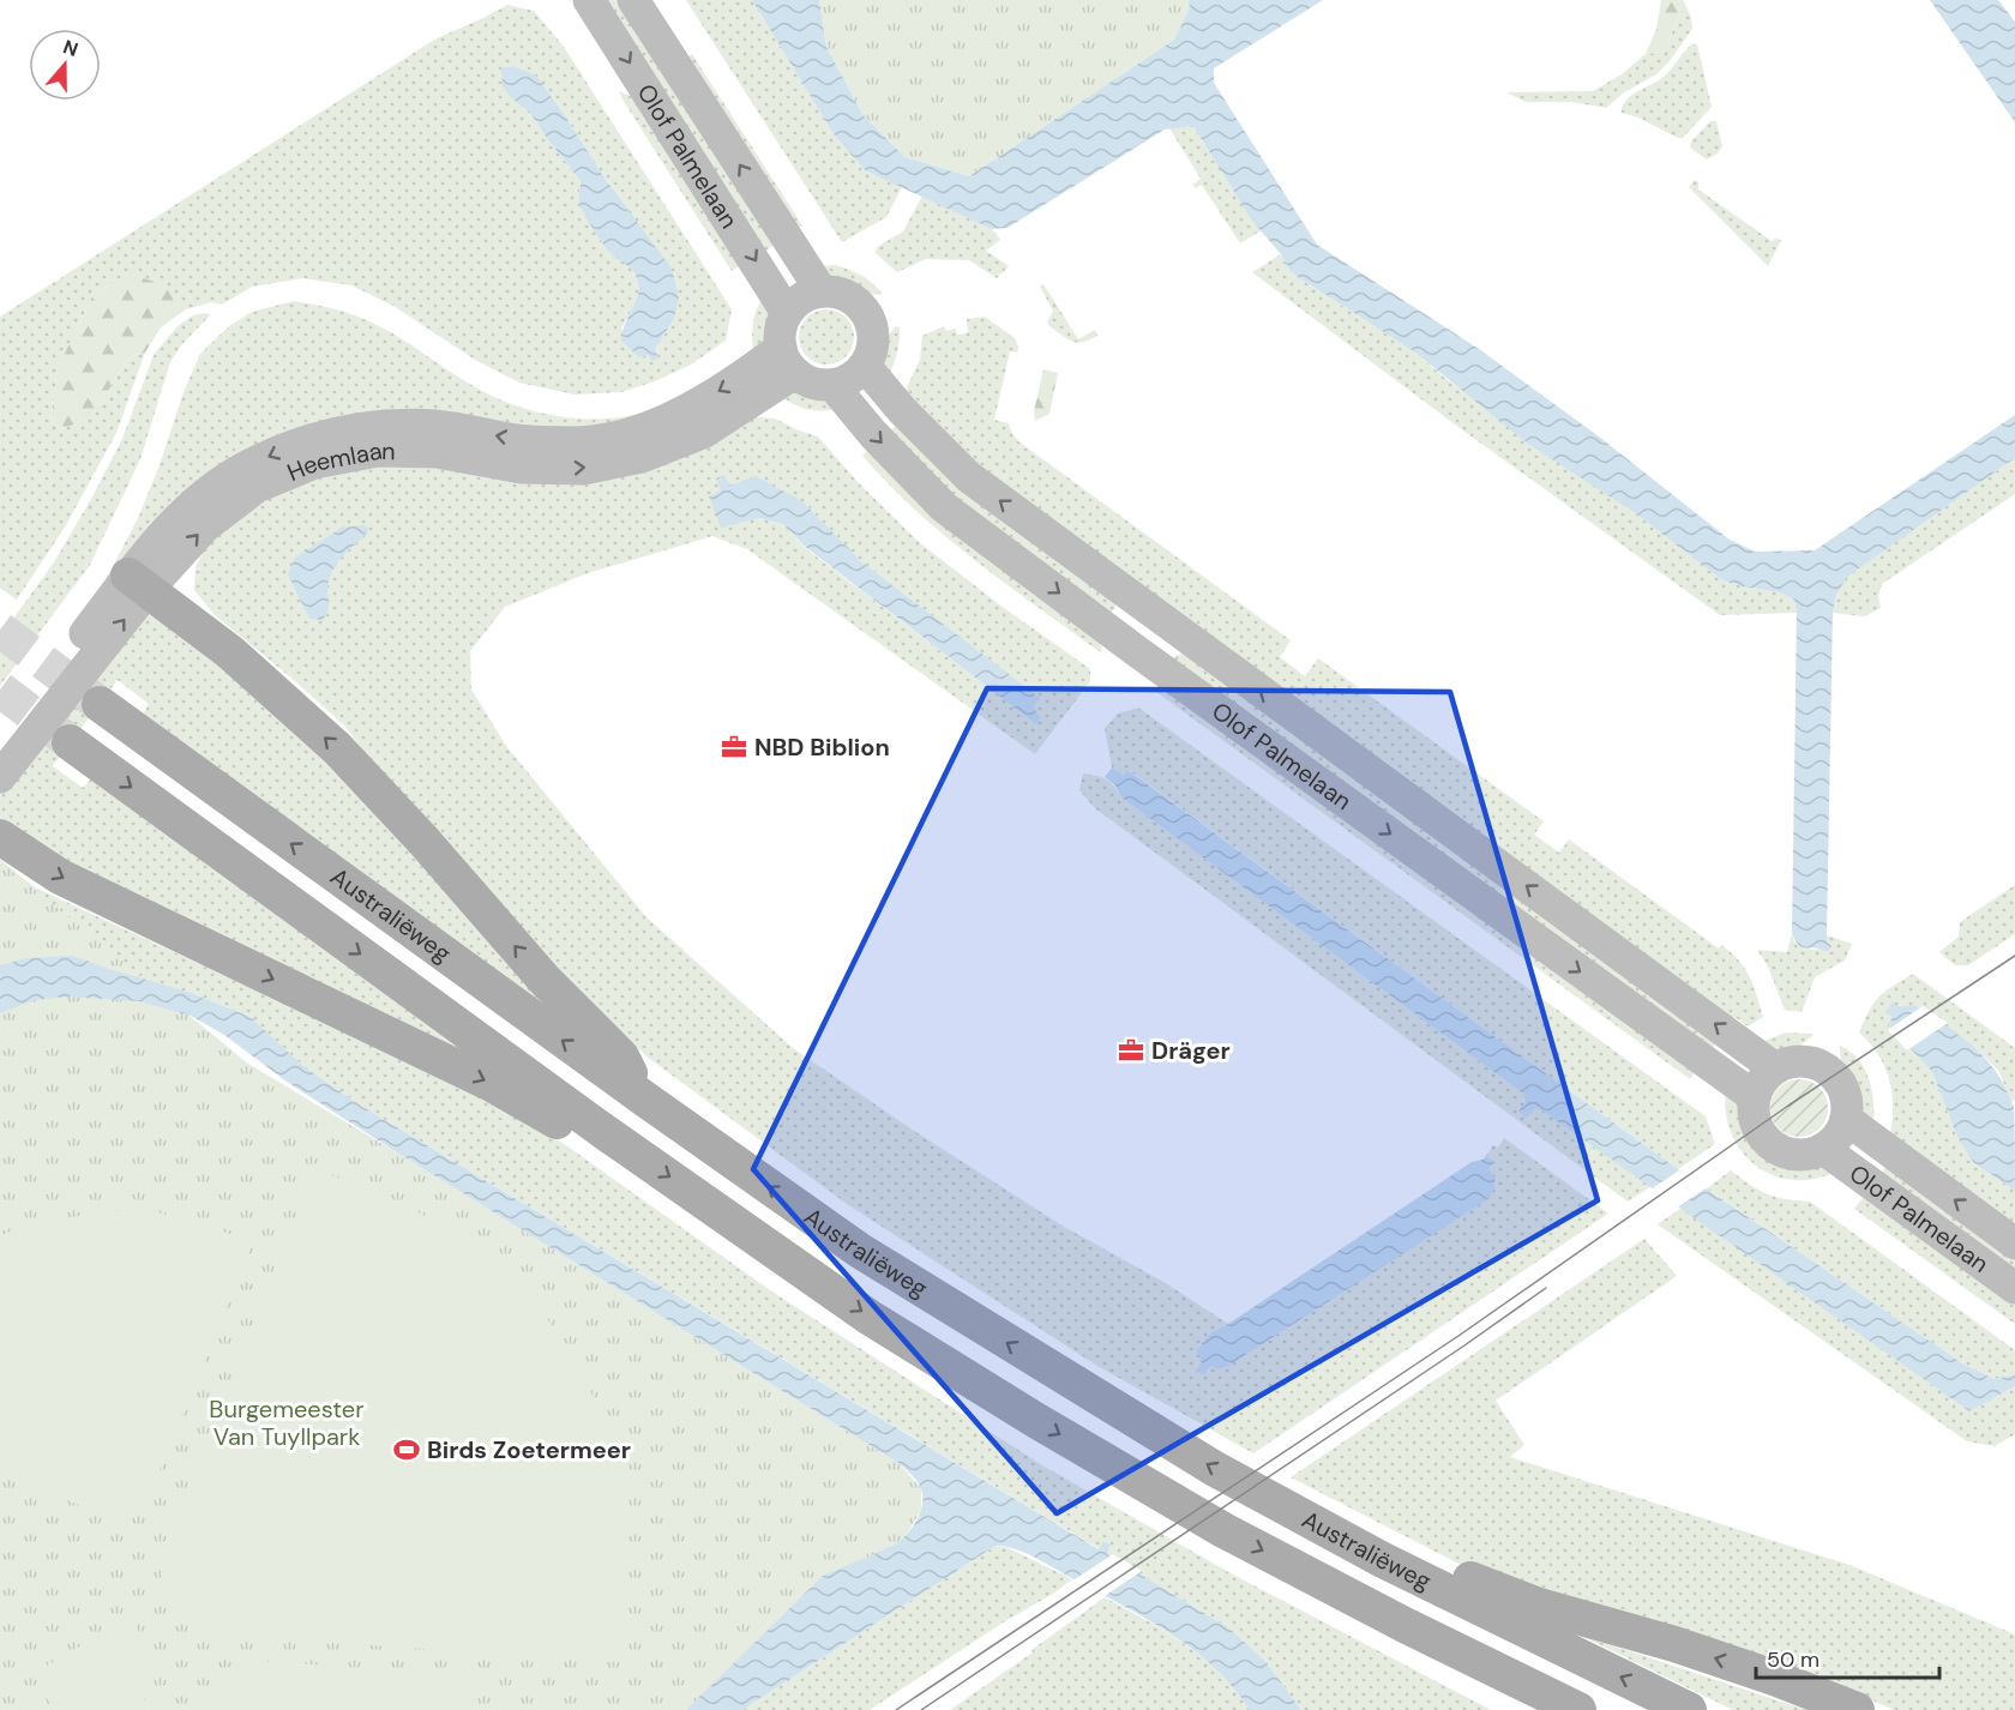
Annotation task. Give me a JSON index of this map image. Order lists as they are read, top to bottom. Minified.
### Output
{"streets":{"main road":["Australiëweg"],"street":["Olof Palmelaan","Heemlaan"]},"crossings":[["Olof Palmelaan","Heemlaan"]],"parks":["Burgemeester Van Tuyllpark"],"places":{"office":["NBD Biblion","Dräger"],"sports":["Birds Zoetermeer"]},"scale_bar":"50 m","north":"top"}
